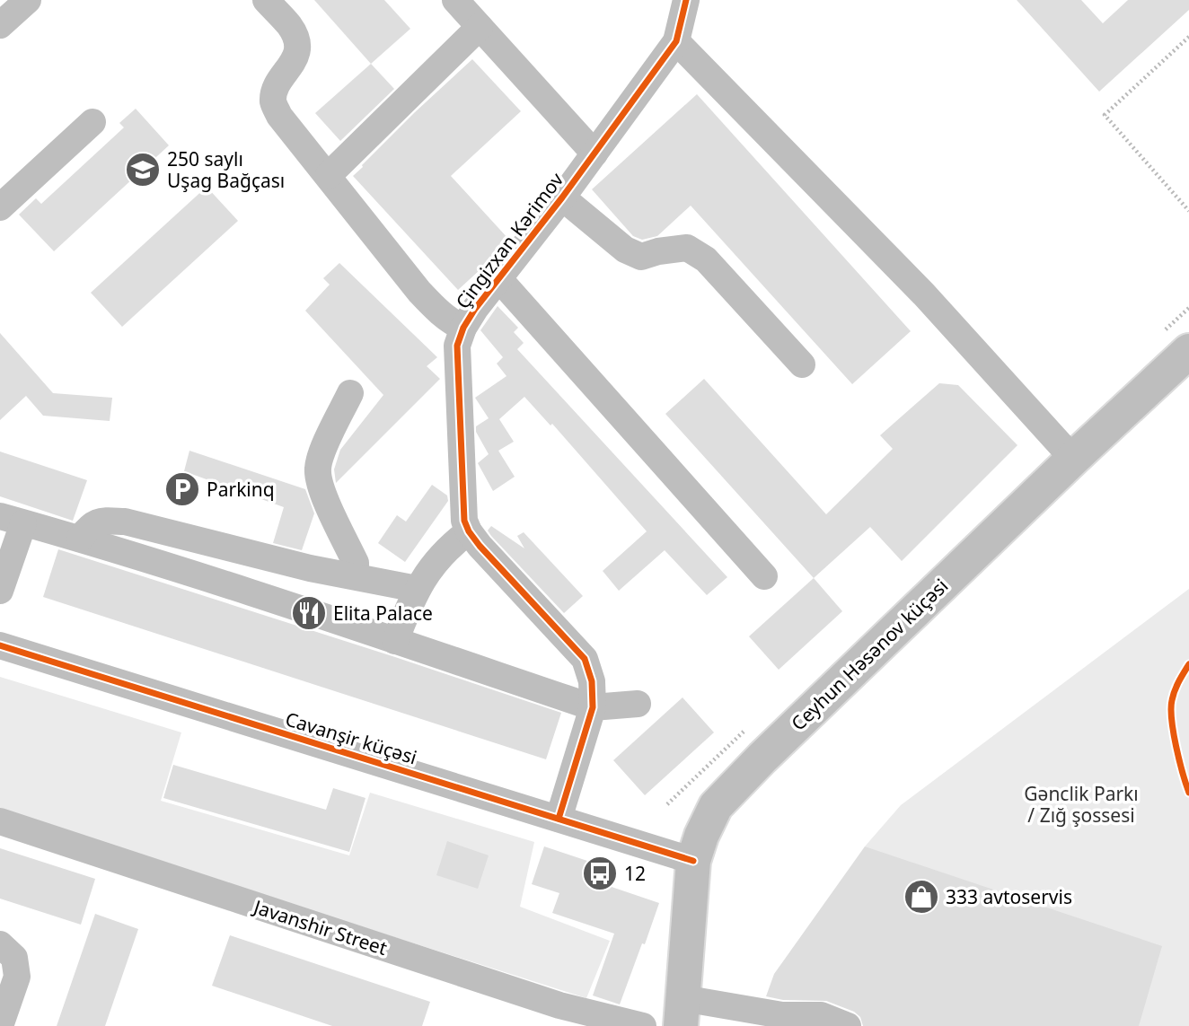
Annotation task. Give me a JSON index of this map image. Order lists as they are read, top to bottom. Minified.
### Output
{"streets":{"main road":["Ceyhun Həsənov küçəsi"],"street":["Çingizxan Kərimov","Cavanşir küçəsi","Javanshir Street"]},"crossings":[["Ceyhun Həsənov küçəsi","Cavanşir küçəsi"]],"parks":["Gənclik Parkı / Zığ şossesi"],"places":{"school or university":["250 saylı Uşag Bağçası"],"parking":["Parkinq"],"restaurant":["Elita Palace"],"bus stop":["12"],"shop":["333 avtoservis"]}}
